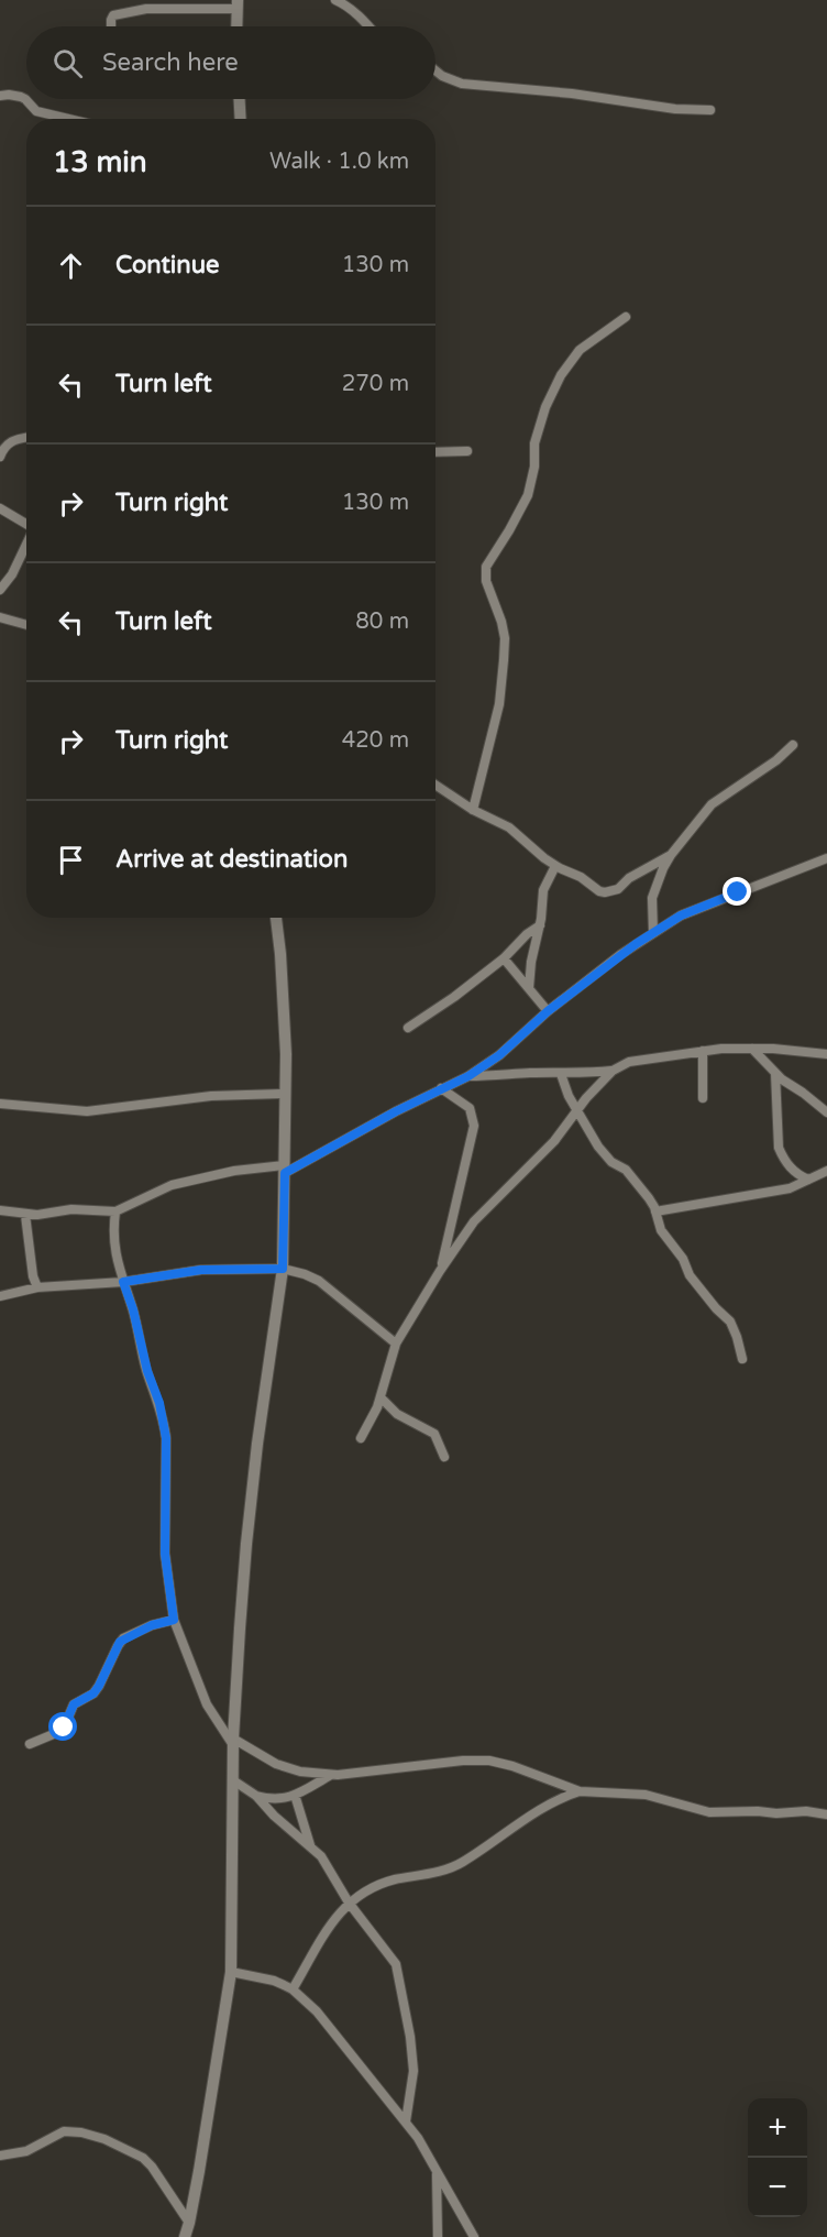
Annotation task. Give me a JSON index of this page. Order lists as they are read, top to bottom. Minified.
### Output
{"page":{"search":"Search here","heading":["13 min","Walk · 1.0 km"],"list":[["Continue","130 m"],["Turn left","270 m"],["Turn right","130 m"],["Turn left","80 m"],["Turn right","420 m"],"Arrive at destination"],"map_buttons":["+","−"]}}
